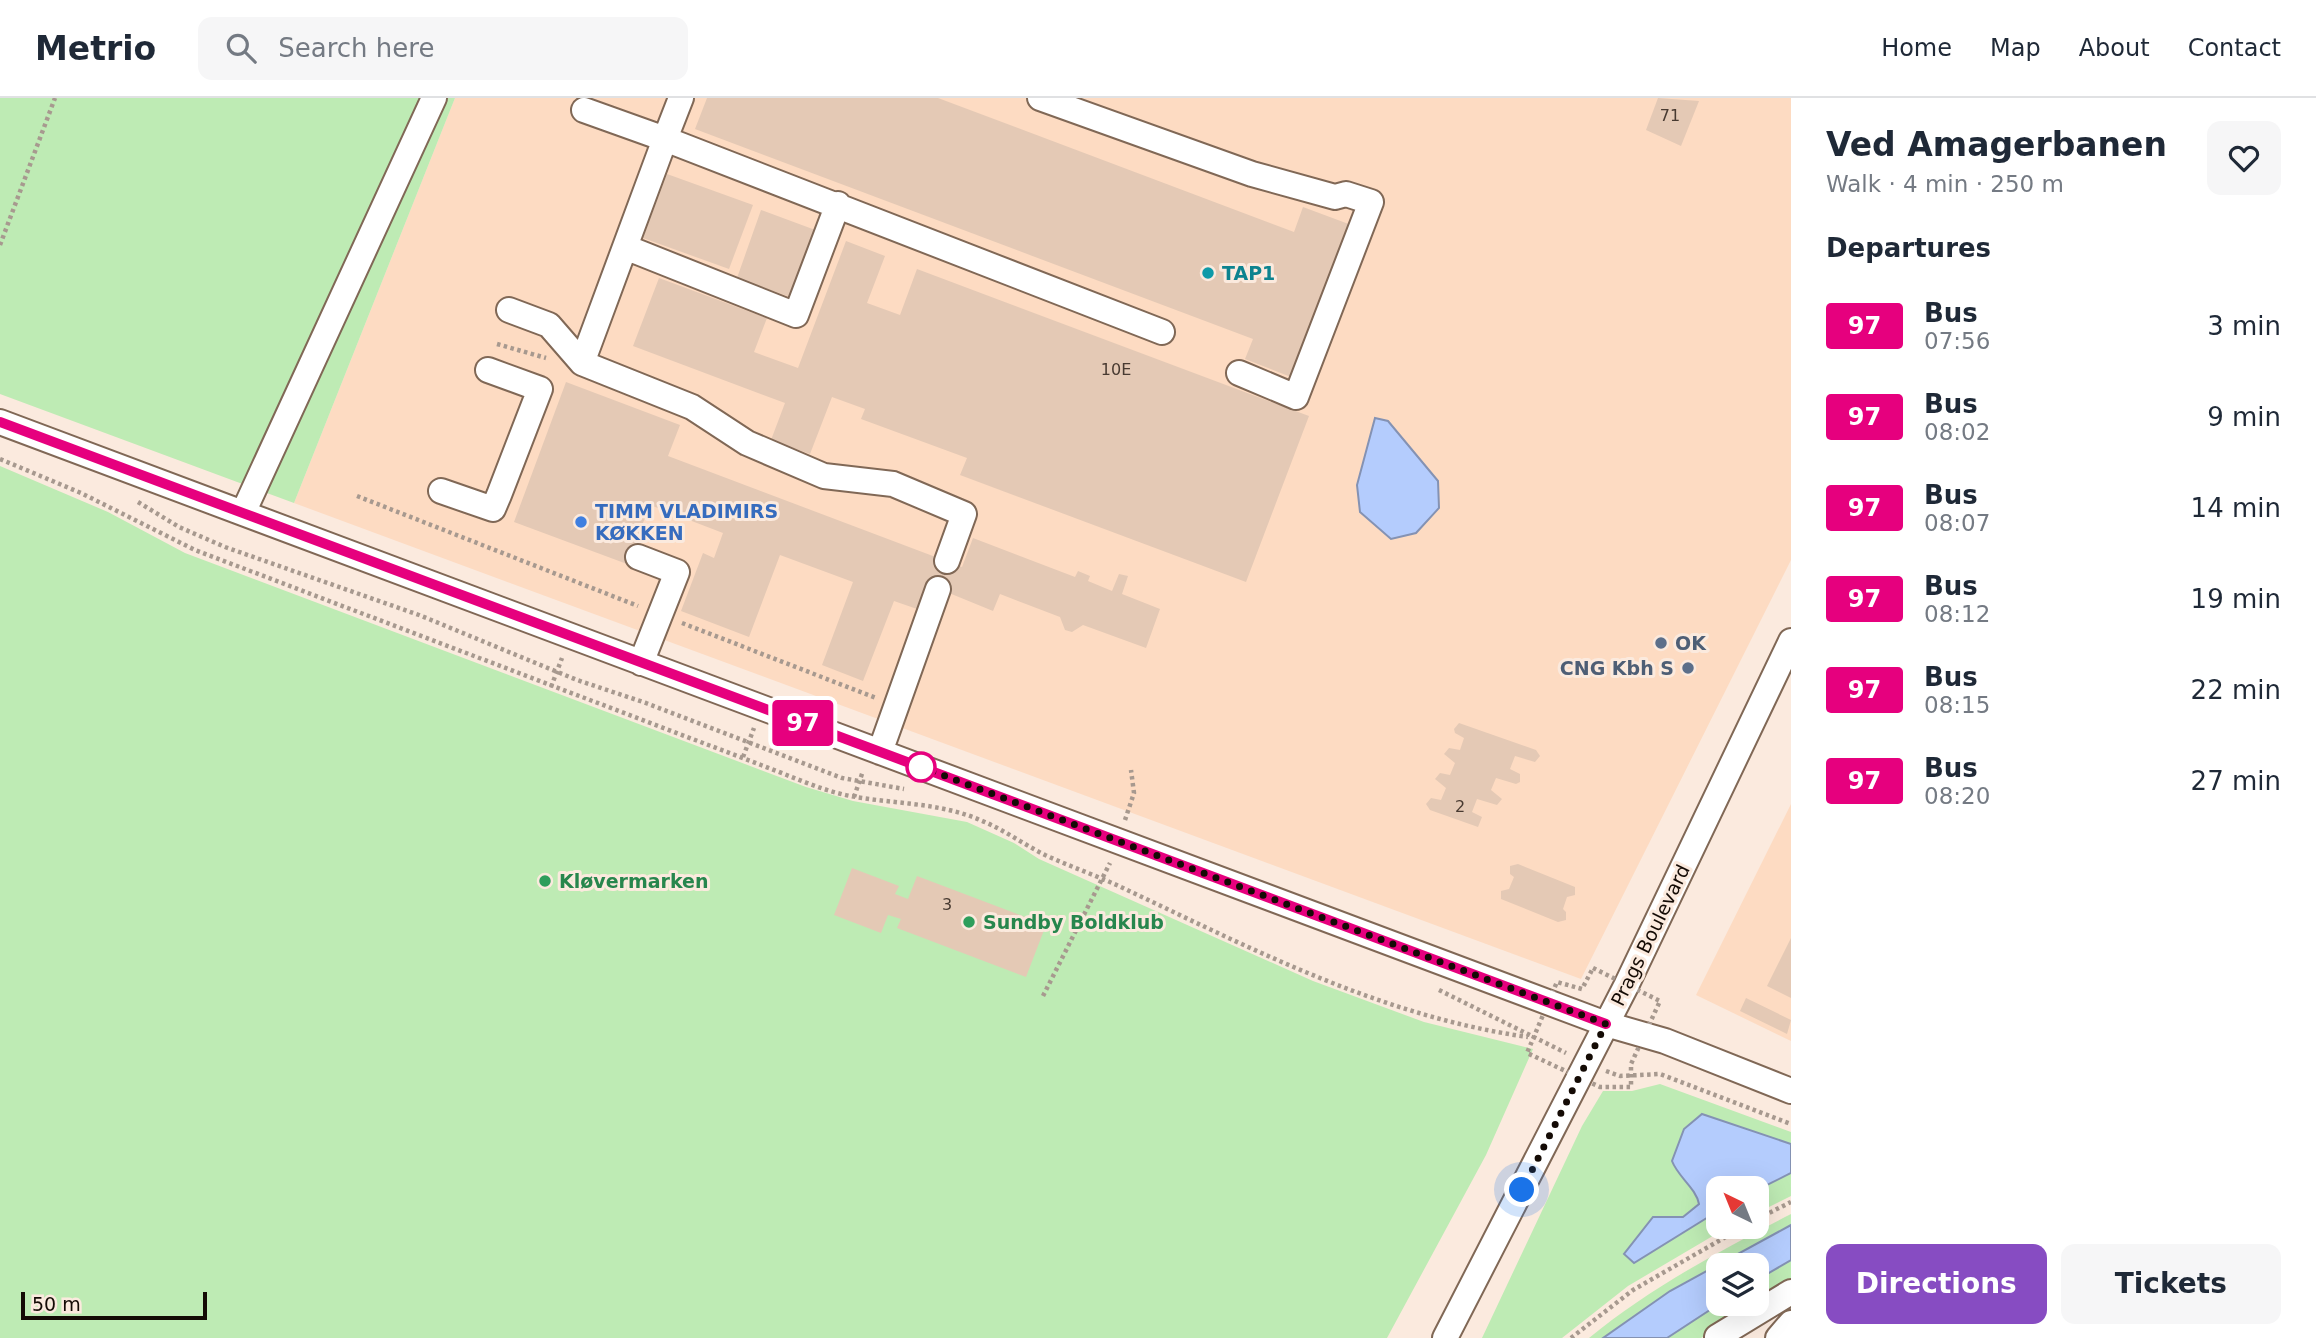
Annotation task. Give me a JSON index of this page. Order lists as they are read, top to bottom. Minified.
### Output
{"streets":{"street":["Prags Boulevard"]},"places":["TAP1","TIMM VLADIMIRS KØKKEN","OK","CNG Kbh S","Kløvermarken","Sundby Boldklub"],"lines":["bus line 97"],"house_numbers":["71","10E","2","3"],"scale_bar":"50 m","north":"top left","page":{"header":"Metrio","search":"Search here","nav":["Home","Map","About","Contact"],"on_map":"97","heading":[["Ved Amagerbanen","Walk · 4 min · 250 m"],"Departures"],"list":[{"mark":"97","name":"Bus","note":"07:56","value":"3 min"},{"mark":"97","name":"Bus","note":"08:02","value":"9 min"},{"mark":"97","name":"Bus","note":"08:07","value":"14 min"},{"mark":"97","name":"Bus","note":"08:12","value":"19 min"},{"mark":"97","name":"Bus","note":"08:15","value":"22 min"},{"mark":"97","name":"Bus","note":"08:20","value":"27 min"}],"buttons":["Directions","Tickets"],"scale":"50 m"}}
